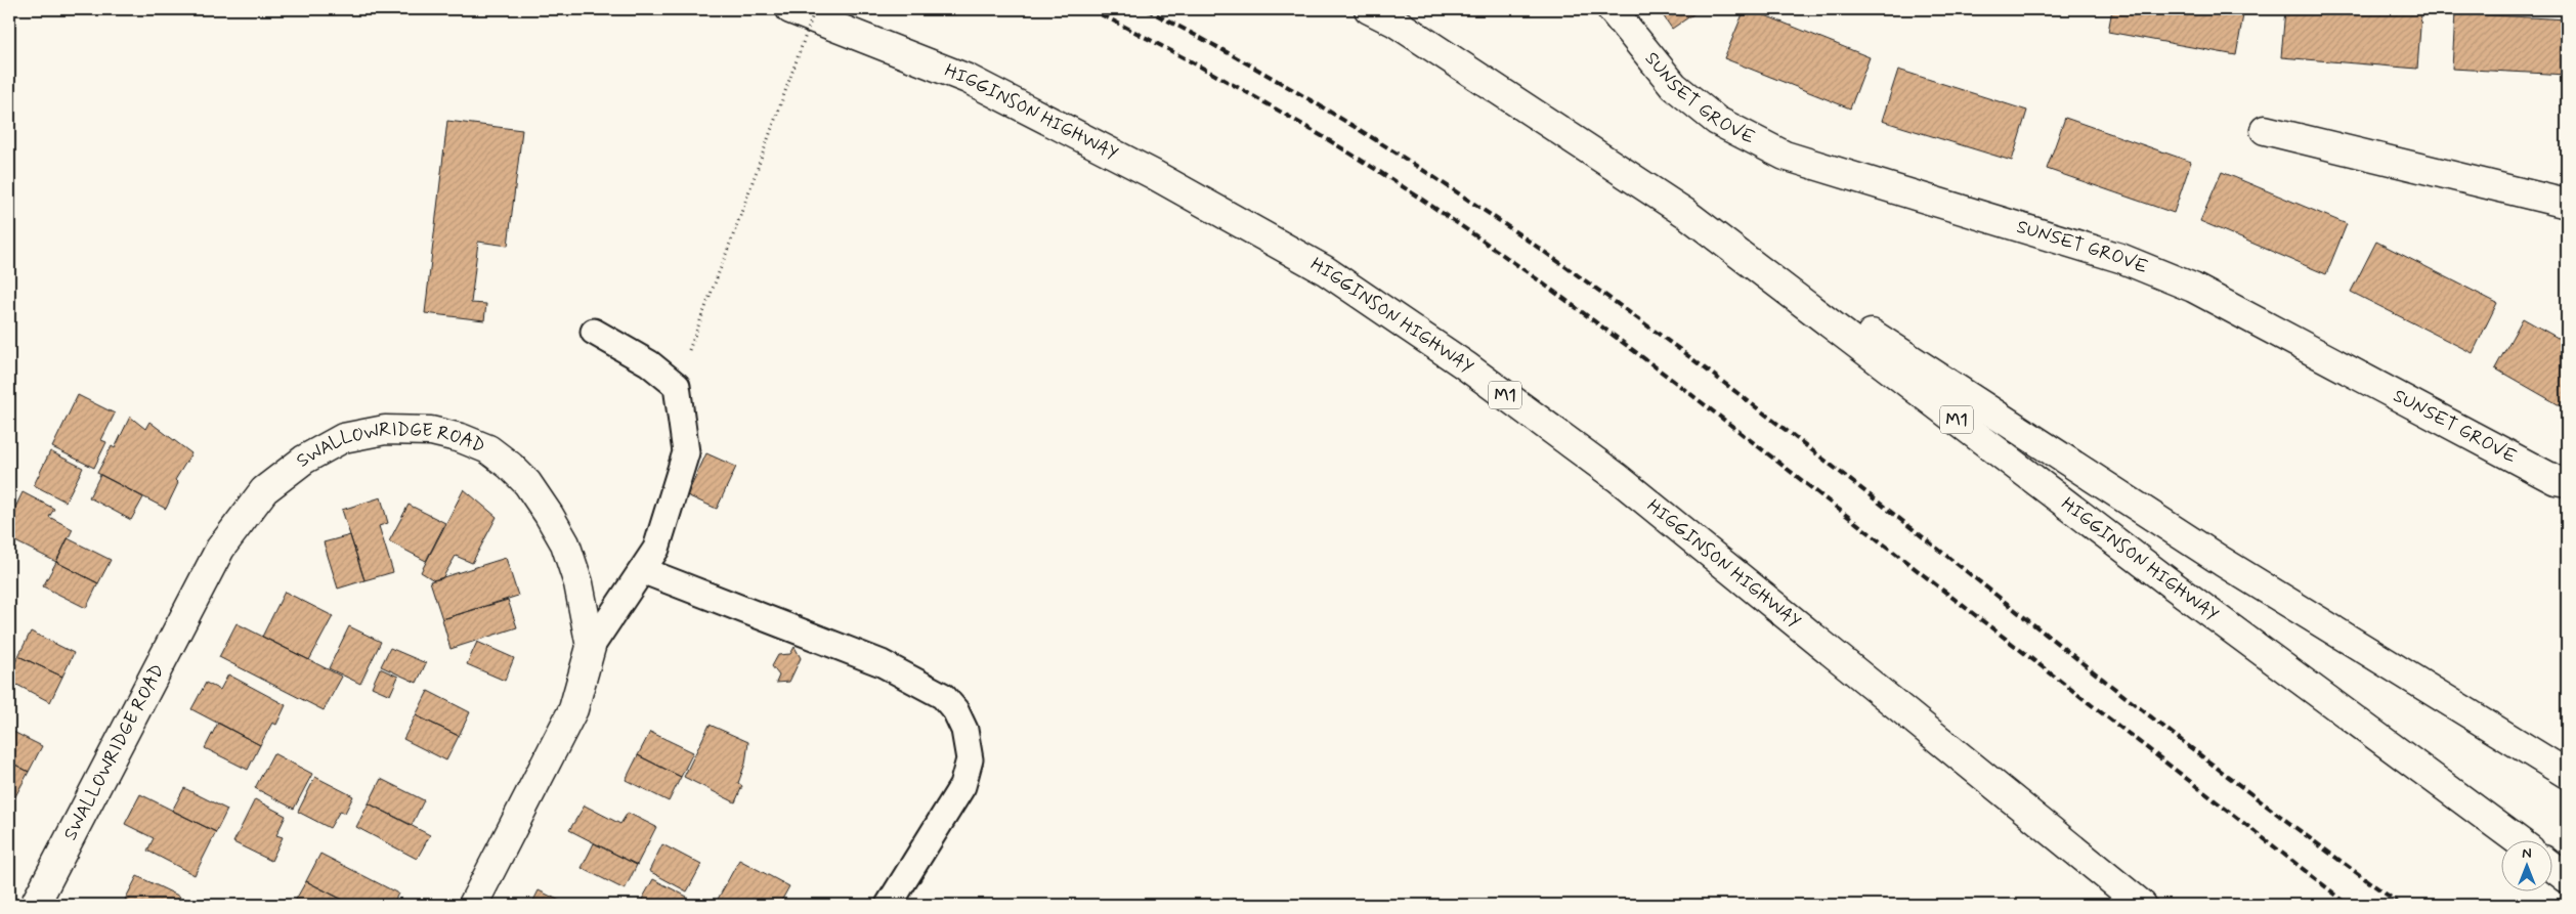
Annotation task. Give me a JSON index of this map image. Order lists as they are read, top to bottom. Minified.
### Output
{"streets":{"main road":["SUNSET GROVE","HIGGINSON HIGHWAY","M1","SWALLOWRIDGE ROAD"]},"north":"top"}
